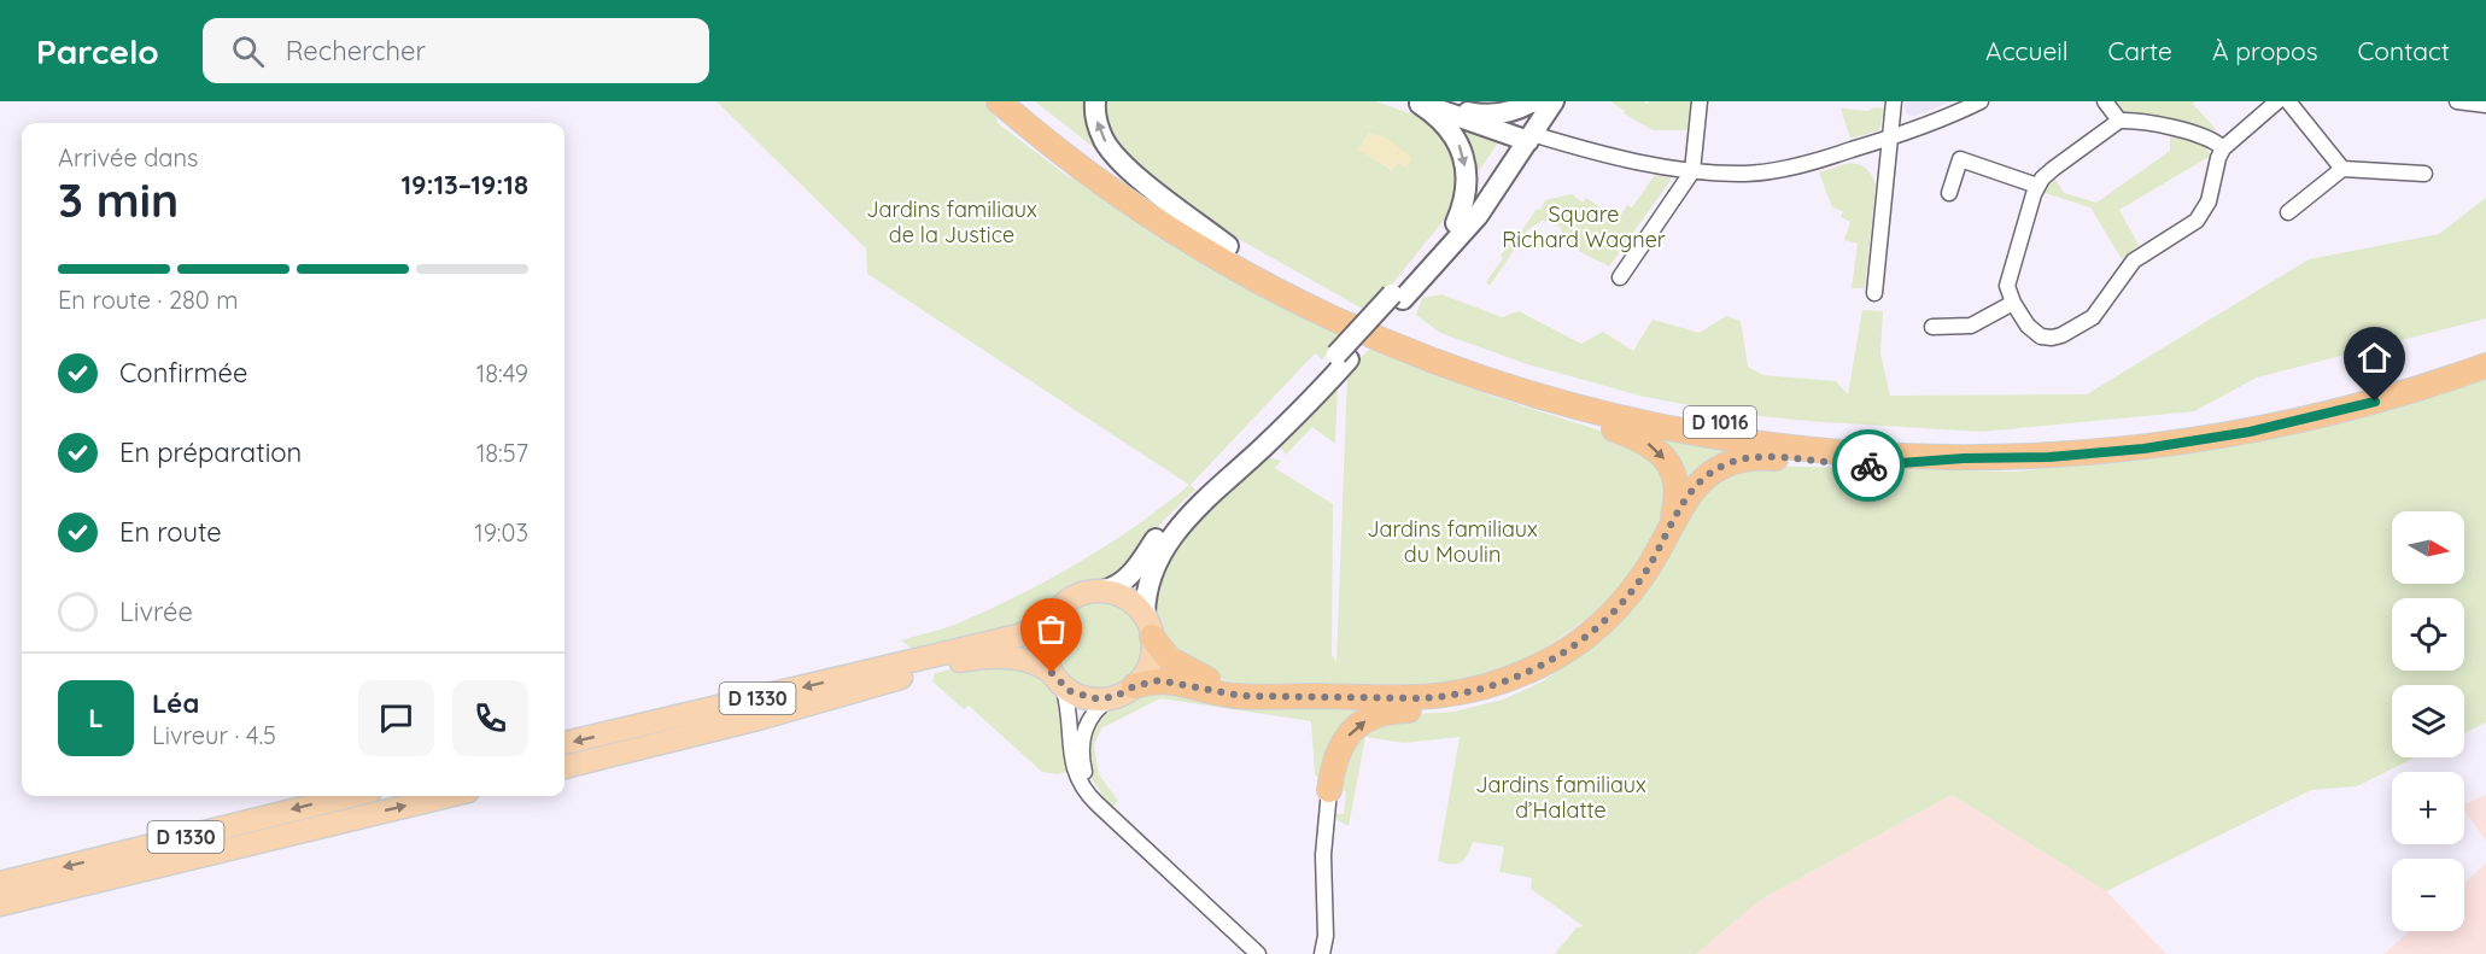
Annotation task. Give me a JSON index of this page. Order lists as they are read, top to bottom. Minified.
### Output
{"streets":{"highway":["D 1016"],"main road":["D 1330"]},"crossings":[["D 1016","D 1330"]],"parks":["Jardins familiaux de la Justice","Square Richard Wagner","Jardins familiaux du Moulin","Jardins familiaux d’Halatte"],"north":"right","page":{"header":"Parcelo","search":"Rechercher","nav":["Accueil","Carte","À propos","Contact"],"heading":["3 min","Arrivée dans","19:13–19:18"],"panel":["Léa","Livreur · 4.5"],"bar":"En route · 280 m","list":[["Confirmée","18:49"],["En préparation","18:57"],["En route","19:03"],"Livrée"],"map_buttons":["+","−"],"round":"L"}}
